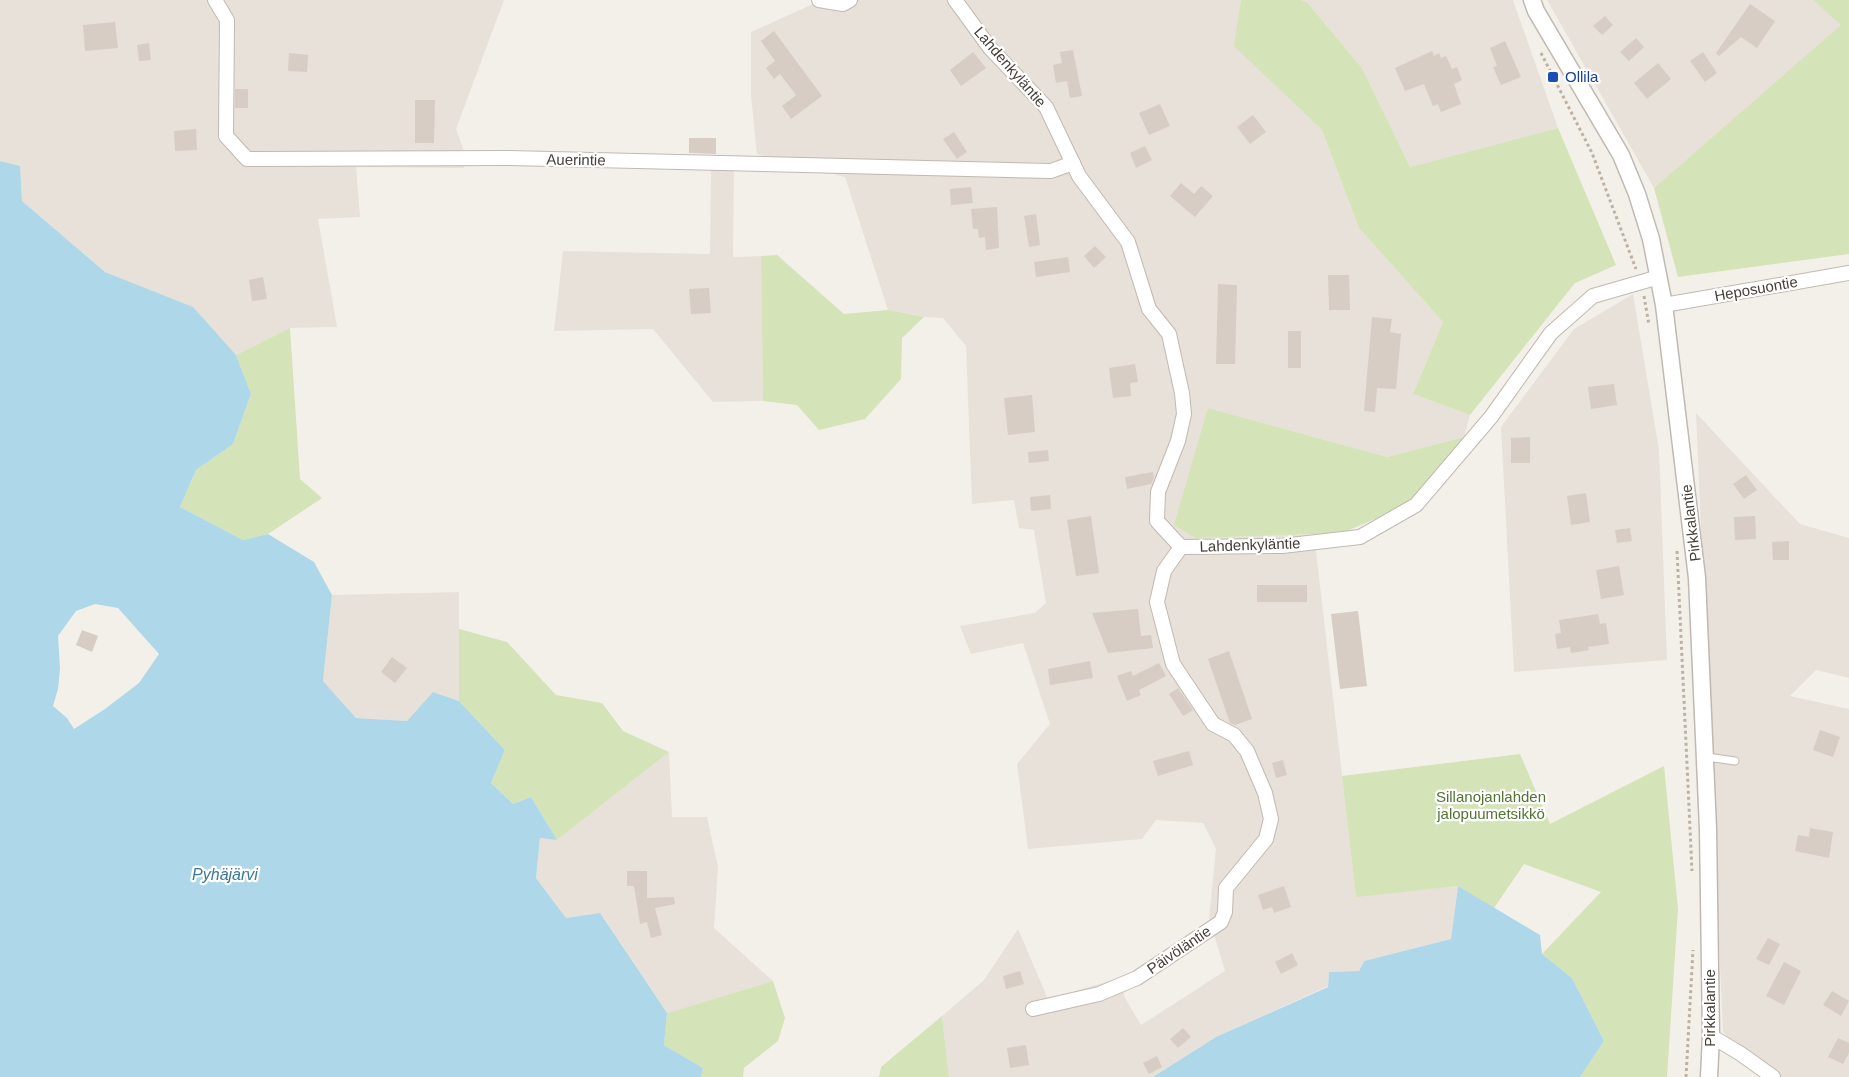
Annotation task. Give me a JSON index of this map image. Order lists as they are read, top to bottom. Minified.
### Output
{"streets":{"street":["Lahdenkyläntie","Auerintie","Heposuontie","Pirkkalantie","Päivöläntie"]},"crossings":[["Lahdenkyläntie","Auerintie"],["Lahdenkyläntie","Pirkkalantie"],["Lahdenkyläntie","Päivöläntie"],["Heposuontie","Pirkkalantie"]],"water":["Pyhäjärvi"],"parks":["Sillanojanlahden jalopuumetsikkö"],"places":{"transit":["Ollila"]}}
